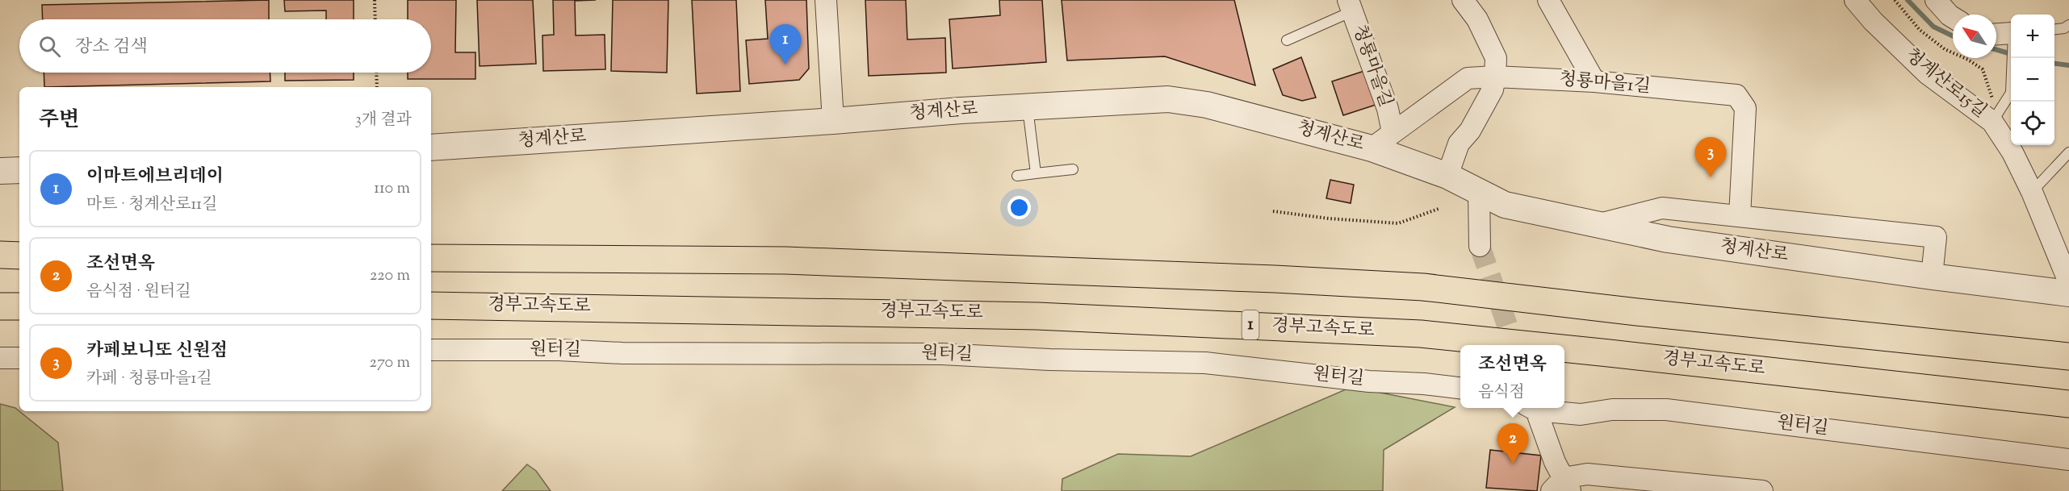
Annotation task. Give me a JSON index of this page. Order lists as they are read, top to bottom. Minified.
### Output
{"streets":{"highway":["경부고속도로","1"],"street":["청룡마을길","청룡마을1길","청계산로15길","청계산로","원터길"]},"crossings":[["청룡마을길","청룡마을1길"],["청룡마을1길","청계산로"]],"north":"top left","page":{"map_buttons":["+","−"],"search":"장소 검색","pins":["1","3","2"],"heading":["주변","3개 결과"],"list":[{"mark":"1","name":"이마트에브리데이","note":"마트 · 청계산로11길","value":"110 m"},{"mark":"2","name":"조선면옥","note":"음식점 · 원터길","value":"220 m"},{"mark":"3","name":"카페보니또 신원점","note":"카페 · 청룡마을1길","value":"270 m"}],"popup":["조선면옥","음식점"]}}
